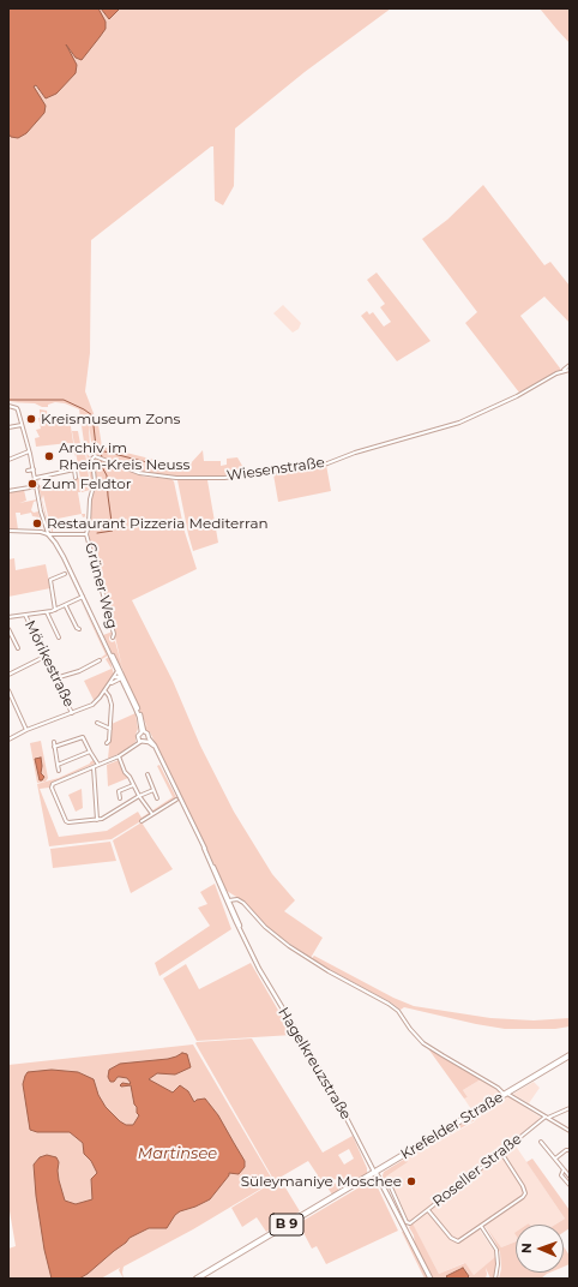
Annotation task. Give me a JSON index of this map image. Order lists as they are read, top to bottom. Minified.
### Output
{"streets":{"main road":["Krefelder Straße","B 9"],"street":["Wiesenstraße","Grüner Weg","Mörikestraße","Hagelkreuzstraße","Roseller Straße"]},"crossings":[["Wiesenstraße","Grüner Weg"],["Hagelkreuzstraße","Krefelder Straße"],["Hagelkreuzstraße","B 9"],["Krefelder Straße","B 9"]],"water":["Martinsee"],"places":["Kreismuseum Zons","Archiv im Rhein-Kreis Neuss","Zum Feldtor","Restaurant Pizzeria Mediterran","Süleymaniye Moschee"],"north":"left"}
